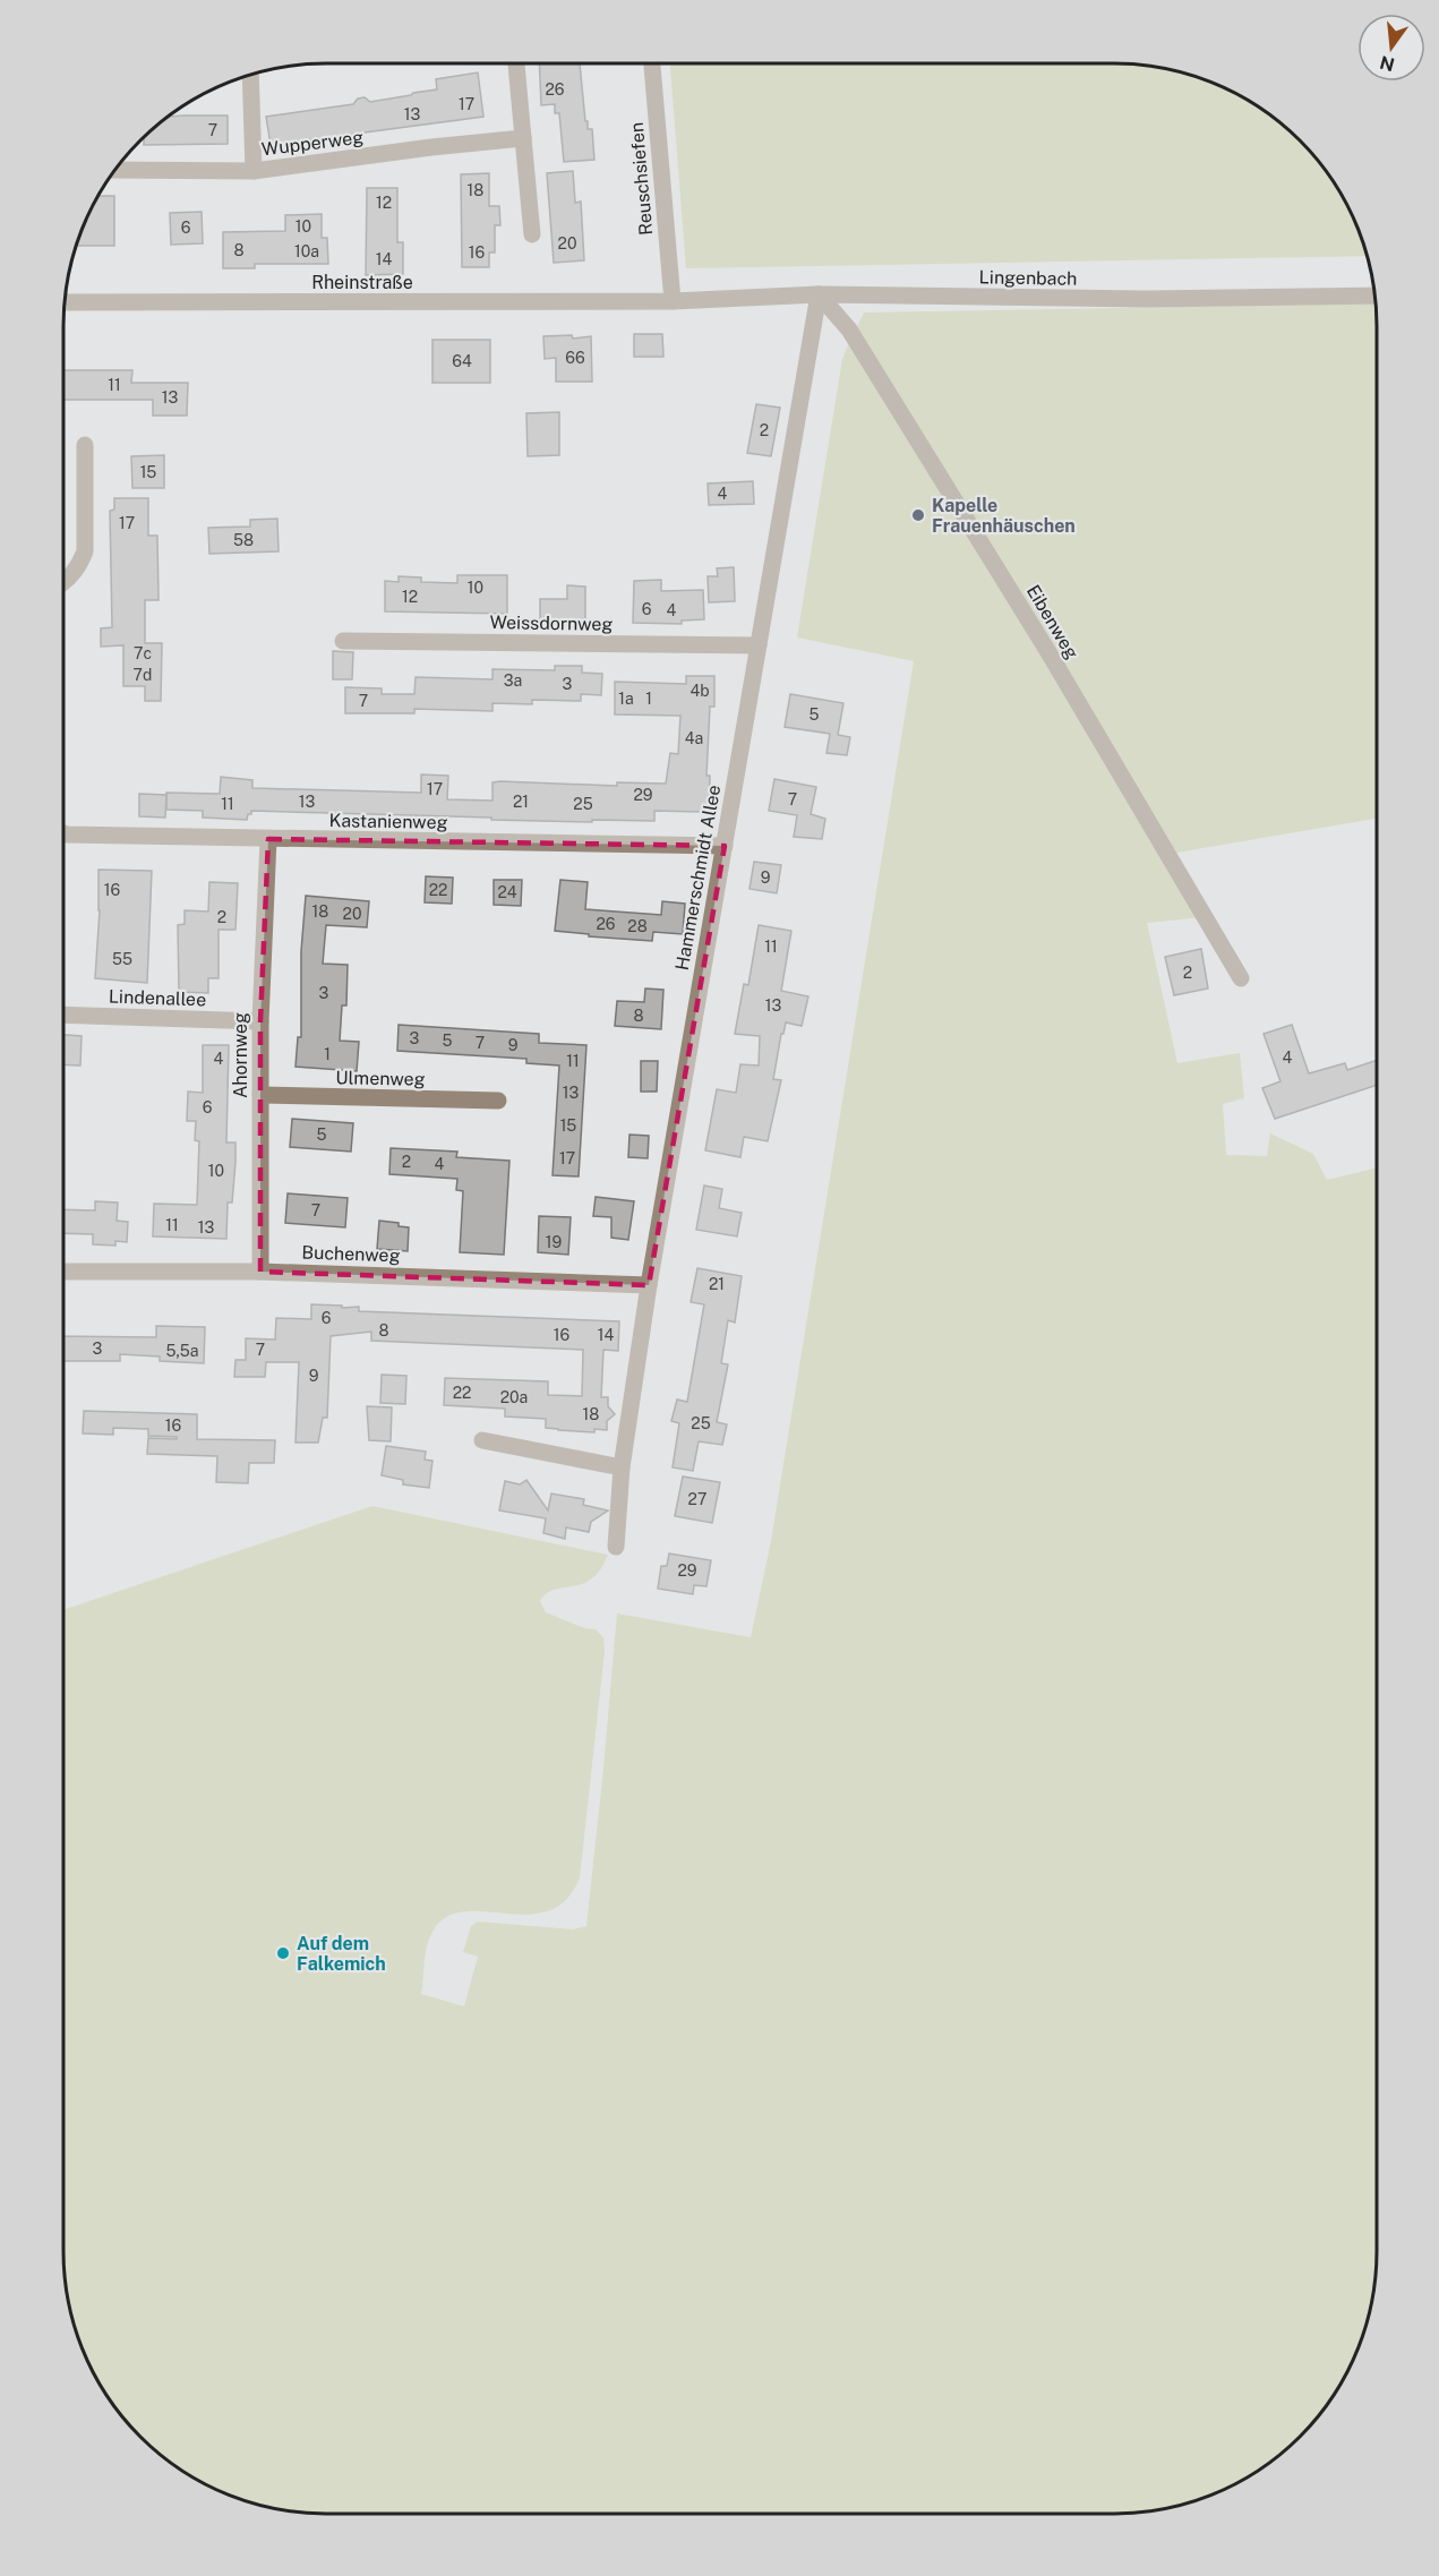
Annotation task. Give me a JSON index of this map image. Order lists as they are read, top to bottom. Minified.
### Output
{"streets":{"street":["Wupperweg","Reuschsiefen","Lingenbach","Rheinstraße","Eibenweg","Weissdornweg","Kastanienweg","Hammerschmidt Allee","Lindenallee","Ahornweg","Ulmenweg","Buchenweg"]},"crossings":[["Reuschsiefen","Lingenbach"],["Reuschsiefen","Rheinstraße"],["Lingenbach","Rheinstraße"],["Lingenbach","Eibenweg"],["Lingenbach","Hammerschmidt Allee"],["Eibenweg","Hammerschmidt Allee"],["Weissdornweg","Hammerschmidt Allee"],["Kastanienweg","Hammerschmidt Allee"],["Kastanienweg","Ahornweg"],["Hammerschmidt Allee","Buchenweg"],["Lindenallee","Ahornweg"],["Ahornweg","Ulmenweg"],["Ahornweg","Buchenweg"]],"places":["Kapelle Frauenhäuschen","Auf dem Falkemich"],"house_numbers":["26","17","13","7","18","12","10","6","20","8","10a","16","14","66","64","11","13","2","15","4","17","58","10","12","6","4","7c","7d","3a","3","4b","1a","1","7","5","4a","17","29","7","13","21","11","25","9","16","22","24","18","20","2","26","28","11","55","2","3","13","8","3","5","7","9","1","4","4","11","13","6","15","5","17","2","4","10","7","11","13","19","21","6","8","16","14","3","7","5,5a","9","22","20a","18","25","16","27","29"],"north":"bottom"}
